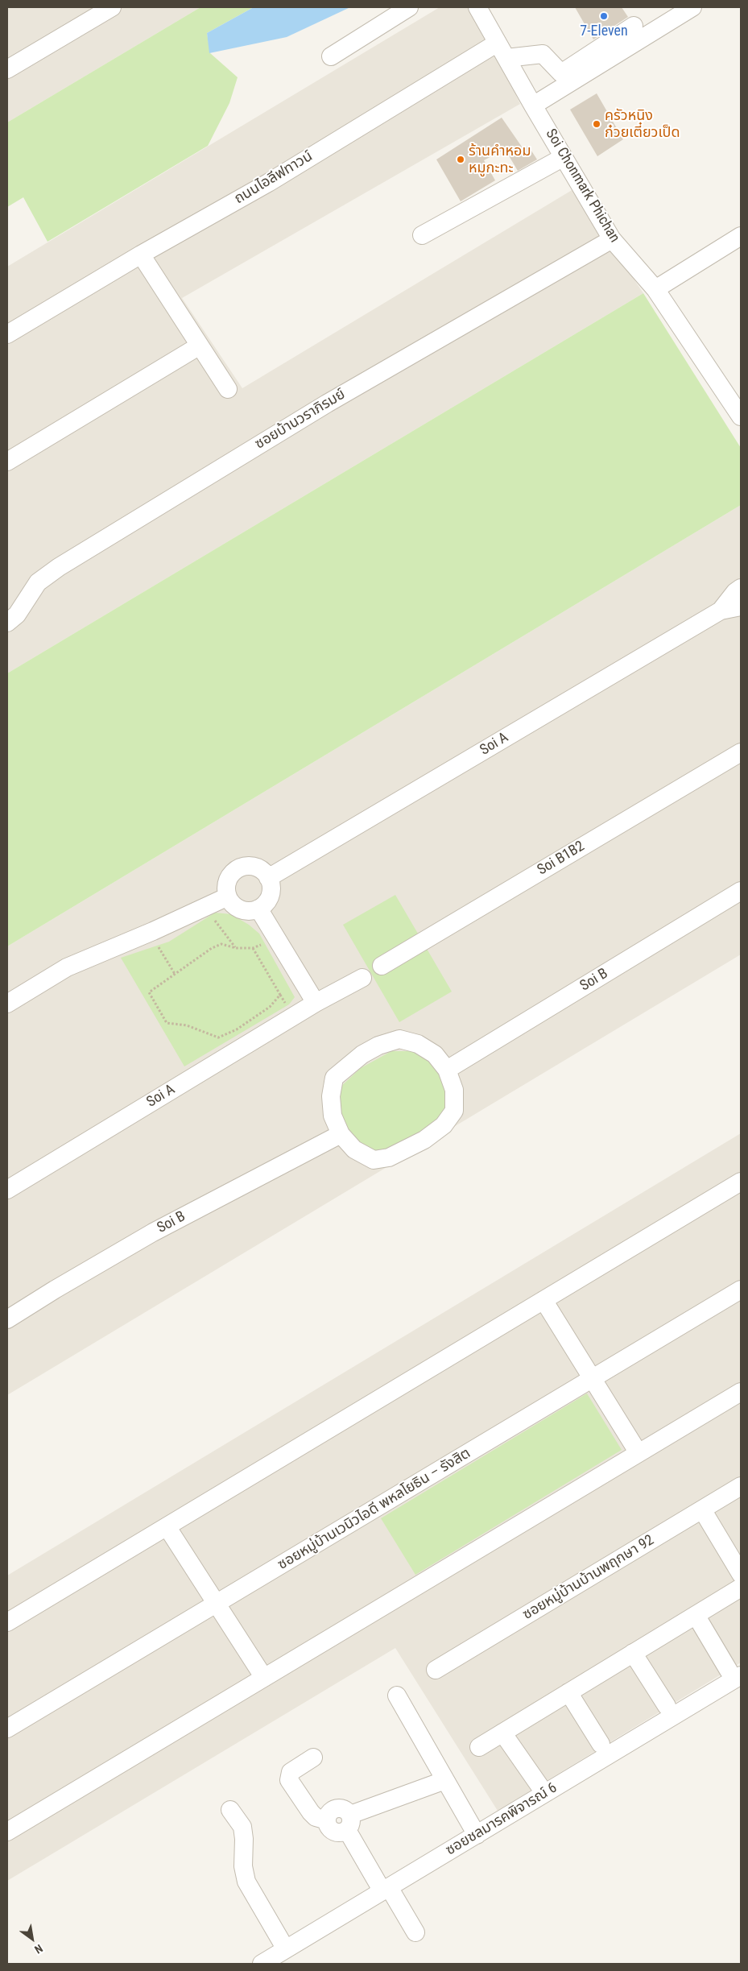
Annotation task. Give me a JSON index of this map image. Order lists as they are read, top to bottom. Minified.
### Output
{"streets":{"street":["ถนนไอลีฟทาวน์","Soi Chonmark Phichan","ซอยบ้านวราภิรมย์","Soi A","Soi B1B2","Soi B","ซอยหมู่บ้านเวนิวไอดี พหลโยธิน – รังสิต","ซอยหมู่บ้านบ้านพฤกษา 92","ซอยชลมารคพิจารณ์ 6"]},"crossings":[["ถนนไอลีฟทาวน์","Soi Chonmark Phichan"],["Soi Chonmark Phichan","ซอยบ้านวราภิรมย์"]],"places":["7-Eleven","ครัวหนิง ก๋วยเตี๋ยวเป็ด","ร้านคำหอม หมูกะทะ"],"north":"bottom right"}
